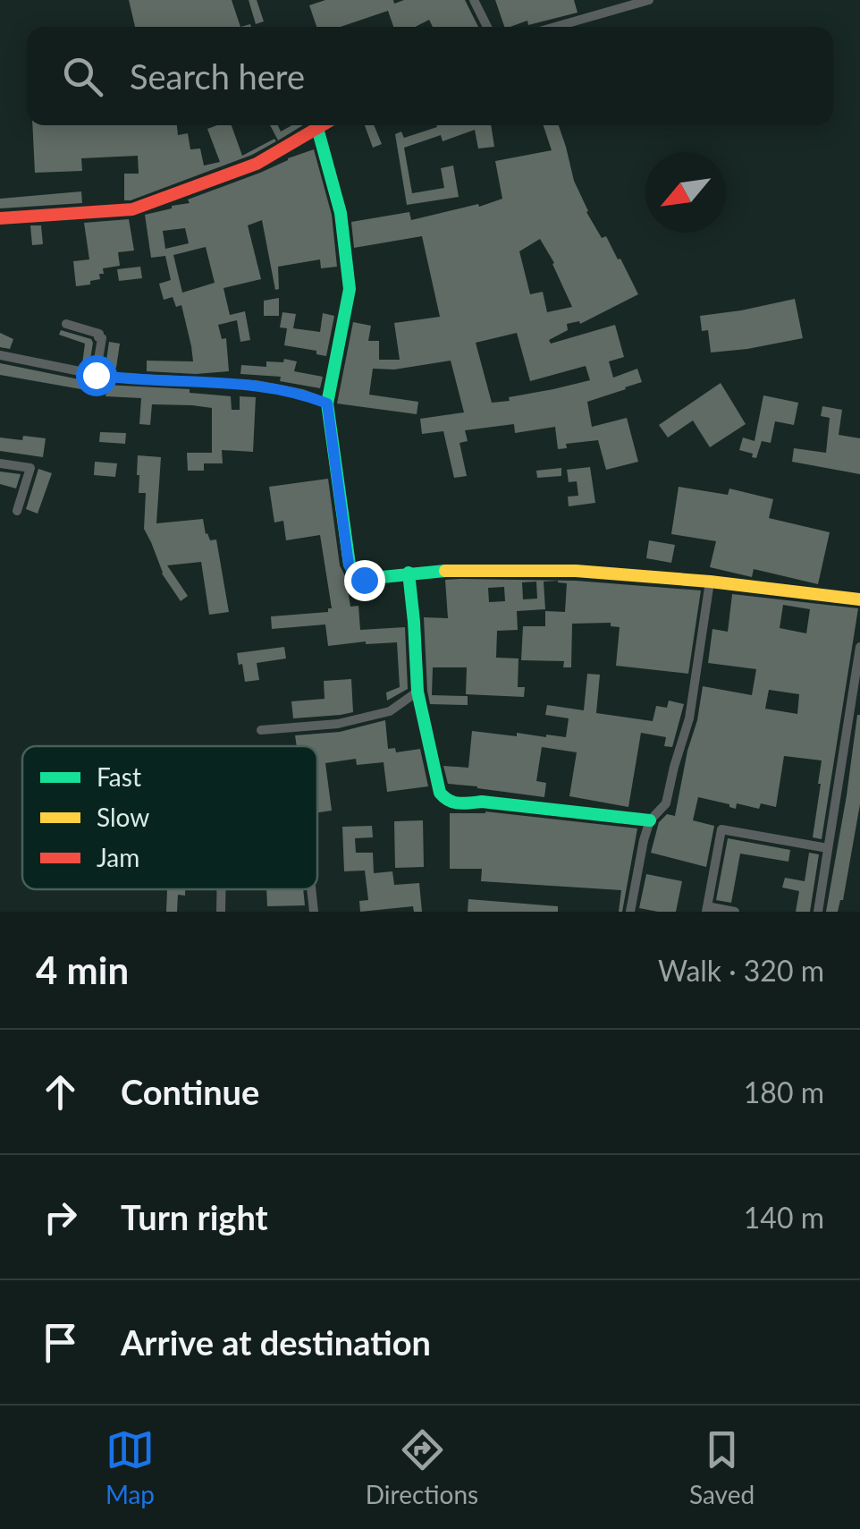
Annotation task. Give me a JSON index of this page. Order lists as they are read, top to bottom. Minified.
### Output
{"legend":["Fast","Slow","Jam"],"north":"bottom left","page":{"search":"Search here","heading":["4 min","Walk · 320 m"],"list":[["Continue","180 m"],["Turn right","140 m"],"Arrive at destination"],"nav":["Map","Directions","Saved"]}}
